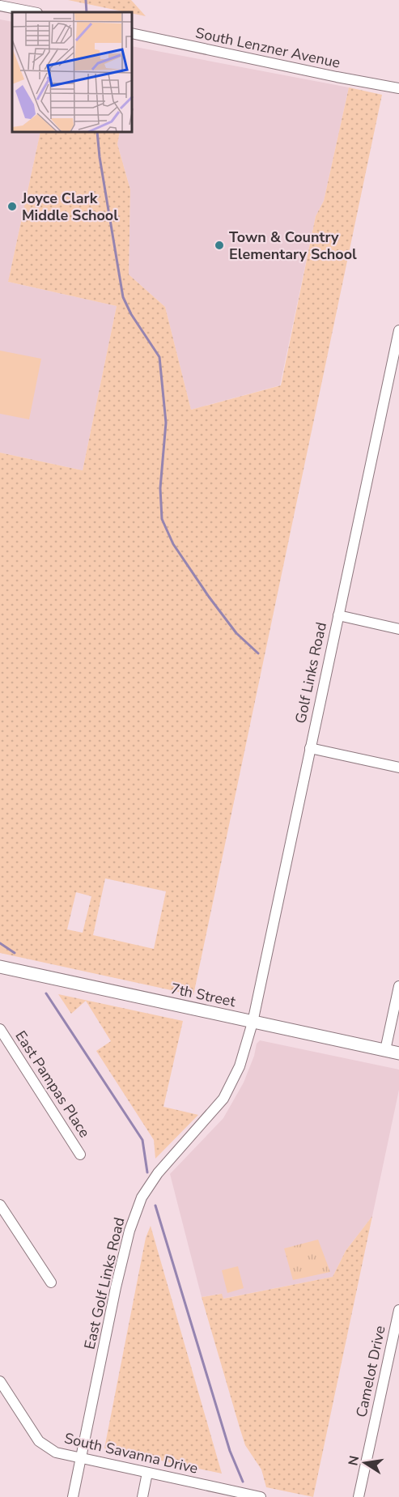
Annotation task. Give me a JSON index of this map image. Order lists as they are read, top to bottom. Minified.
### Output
{"streets":{"main road":["7th Street"],"street":["South Lenzner Avenue","Golf Links Road","East Pampas Place","East Golf Links Road","Camelot Drive","South Savanna Drive"]},"crossings":[["Golf Links Road","7th Street"],["Golf Links Road","East Golf Links Road"],["7th Street","East Golf Links Road"],["East Golf Links Road","South Savanna Drive"]],"places":["Joyce Clark Middle School","Town & Country Elementary School"],"north":"left"}
